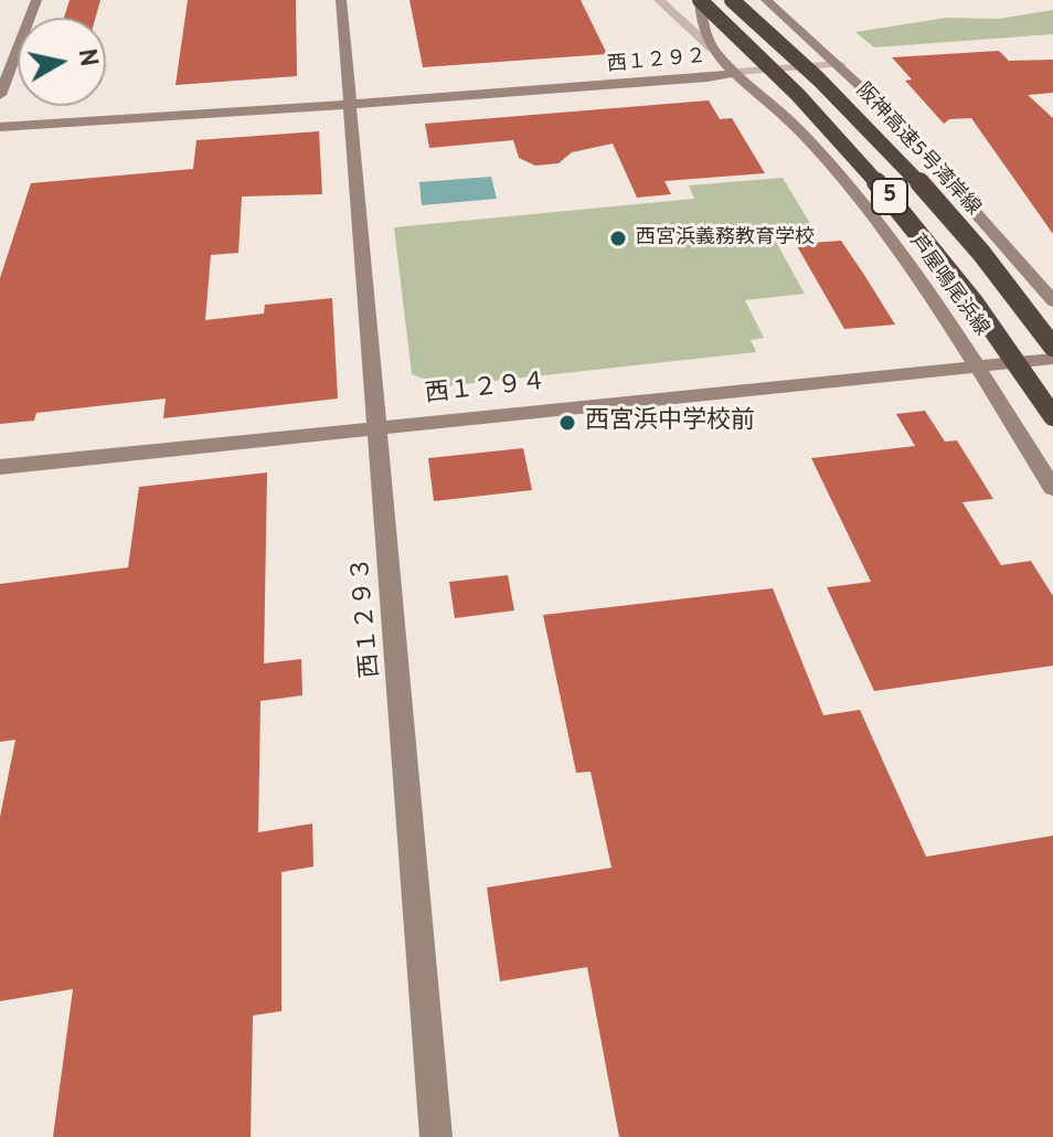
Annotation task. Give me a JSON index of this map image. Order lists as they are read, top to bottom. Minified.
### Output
{"streets":{"highway":["阪神高速5号湾岸線","5"],"street":["西１２９２","芦屋鳴尾浜線","西１２９４","西１２９３"]},"crossings":[["西１２９２","芦屋鳴尾浜線"],["西１２９２","西１２９３"],["芦屋鳴尾浜線","西１２９４"],["西１２９４","西１２９３"]],"places":["西宮浜義務教育学校","西宮浜中学校前"],"north":"right"}
